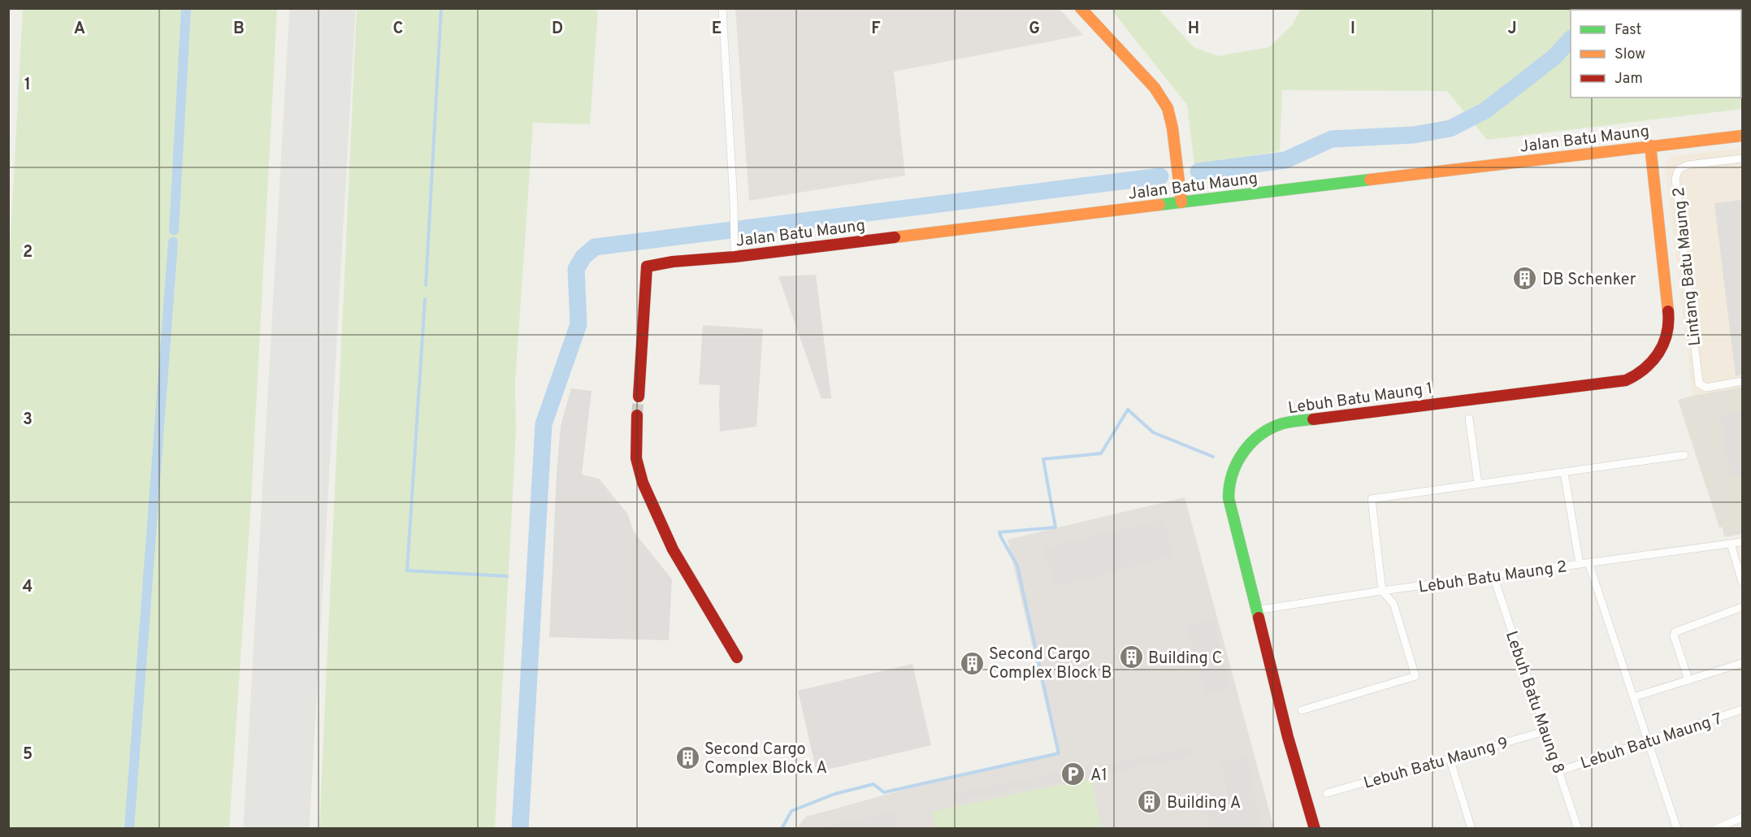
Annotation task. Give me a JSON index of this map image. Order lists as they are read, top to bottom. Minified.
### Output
{"streets":{"street":["Jalan Batu Maung","Lintang Batu Maung 2","Lebuh Batu Maung 1","Lebuh Batu Maung 2","Lebuh Batu Maung 8","Lebuh Batu Maung 7","Lebuh Batu Maung 9"]},"crossings":[["Jalan Batu Maung","Lebuh Batu Maung 1"],["Lebuh Batu Maung 1","Lebuh Batu Maung 2"],["Lebuh Batu Maung 2","Lebuh Batu Maung 8"],["Lebuh Batu Maung 8","Lebuh Batu Maung 7"],["Lebuh Batu Maung 8","Lebuh Batu Maung 9"]],"places":{"building":["DB Schenker","Building C","Second Cargo Complex Block B","Second Cargo Complex Block A","Building A"],"parking":["A1"]},"legend":["Fast","Slow","Jam"],"grid":{"columns":["A","B","C","D","E","F","G","H","I","J"],"rows":["1","2","3","4","5"]}}
